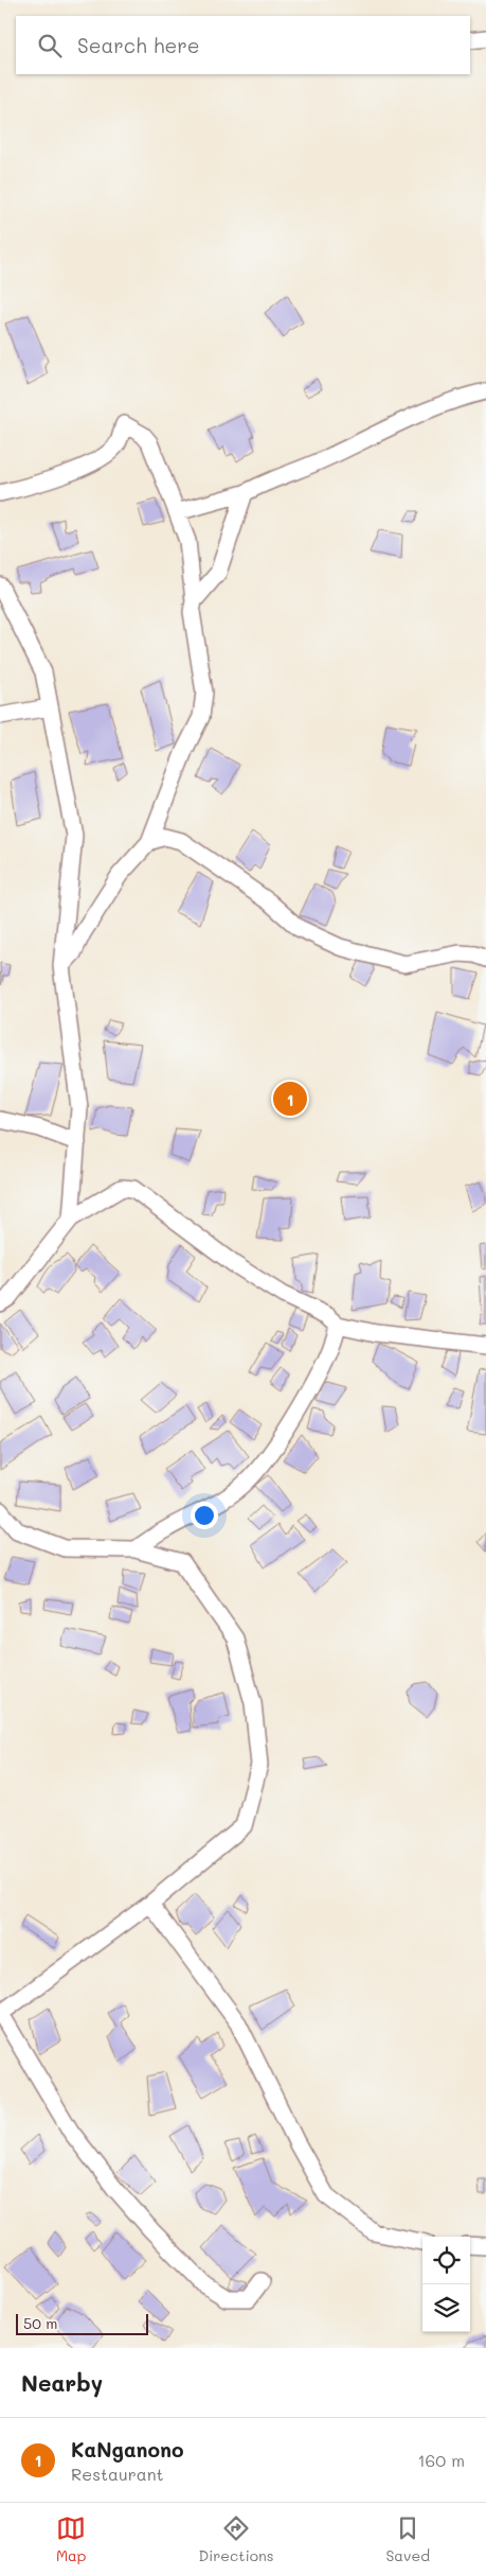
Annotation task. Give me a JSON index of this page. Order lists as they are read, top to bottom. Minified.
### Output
{"scale_bar":"50 m","page":{"search":"Search here","pins":"1","scale":"50 m","heading":"Nearby","list":[{"mark":"1","name":"KaNganono","note":"Restaurant","value":"160 m"}],"nav":["Map","Directions","Saved"]}}
